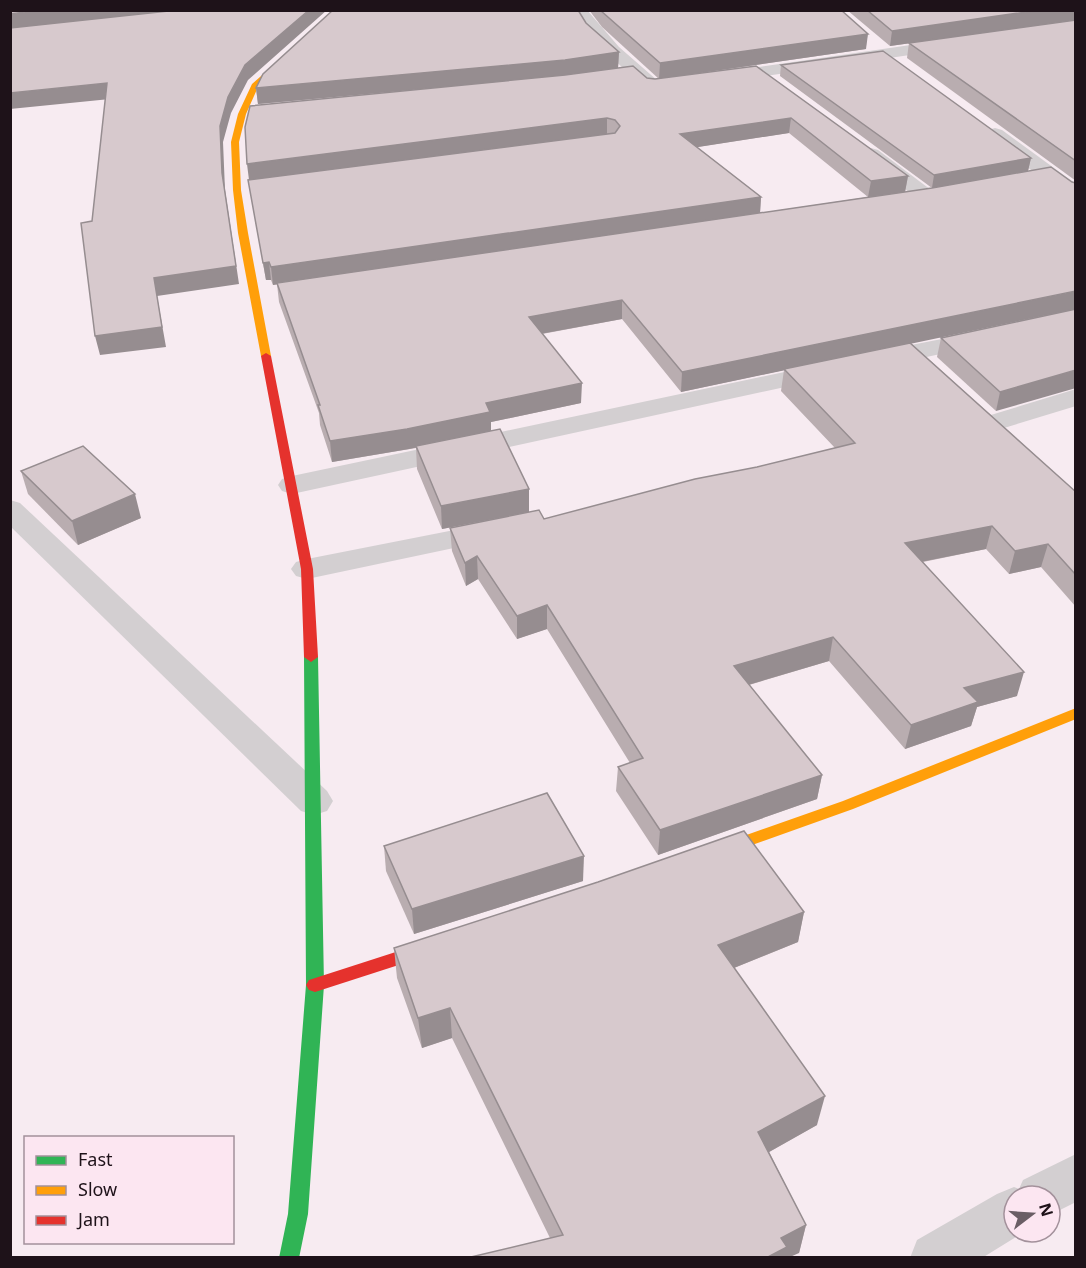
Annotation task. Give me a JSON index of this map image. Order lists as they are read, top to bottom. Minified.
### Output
{"legend":["Fast","Slow","Jam"],"north":"right"}
